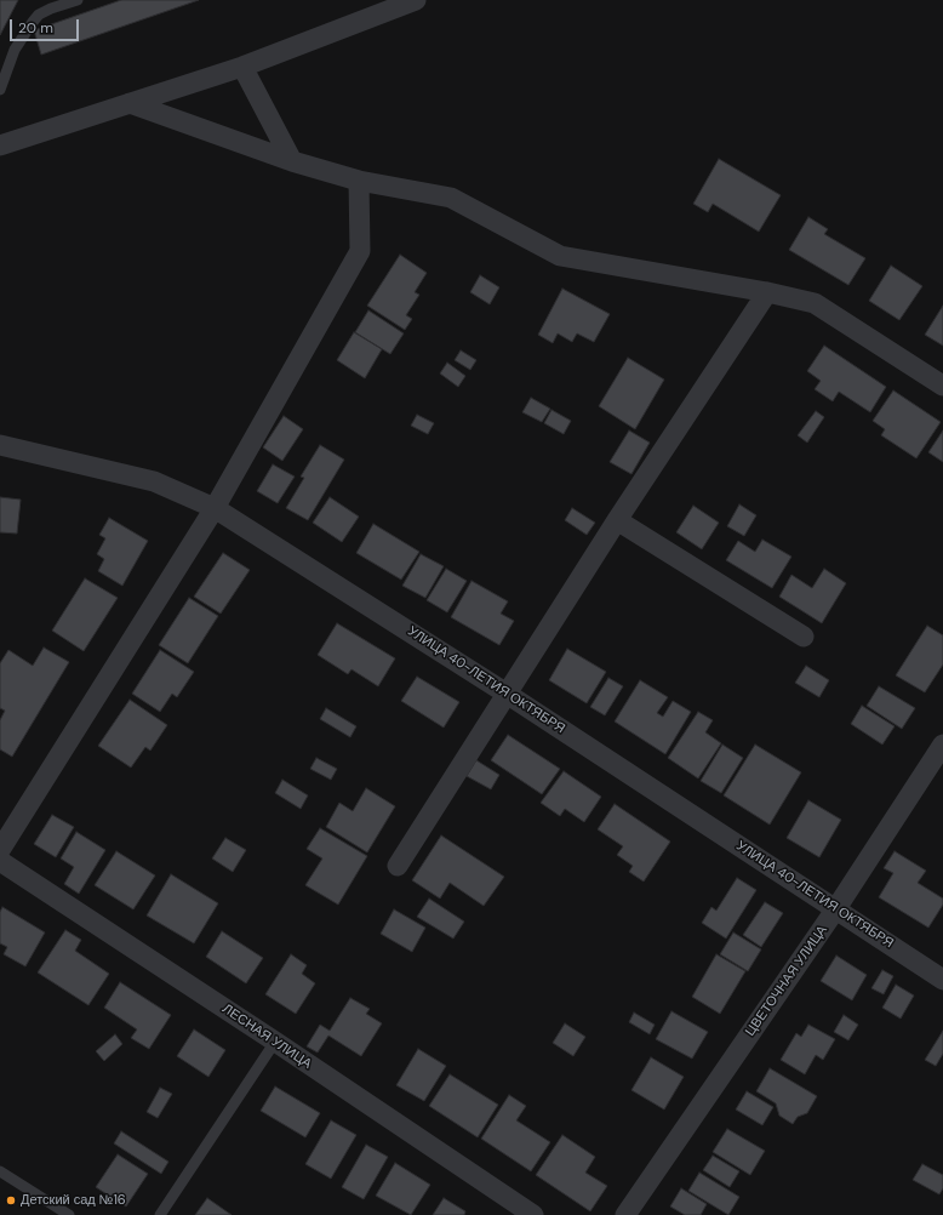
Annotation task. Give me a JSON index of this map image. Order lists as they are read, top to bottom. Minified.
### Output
{"streets":{"street":["УЛИЦА 40-ЛЕТИЯ ОКТЯБРЯ","ЦВЕТОЧНАЯ УЛИЦА","ЛЕСНАЯ УЛИЦА"]},"crossings":[["УЛИЦА 40-ЛЕТИЯ ОКТЯБРЯ","ЦВЕТОЧНАЯ УЛИЦА"]],"places":["Детский сад №16"],"scale_bar":"20 m"}
